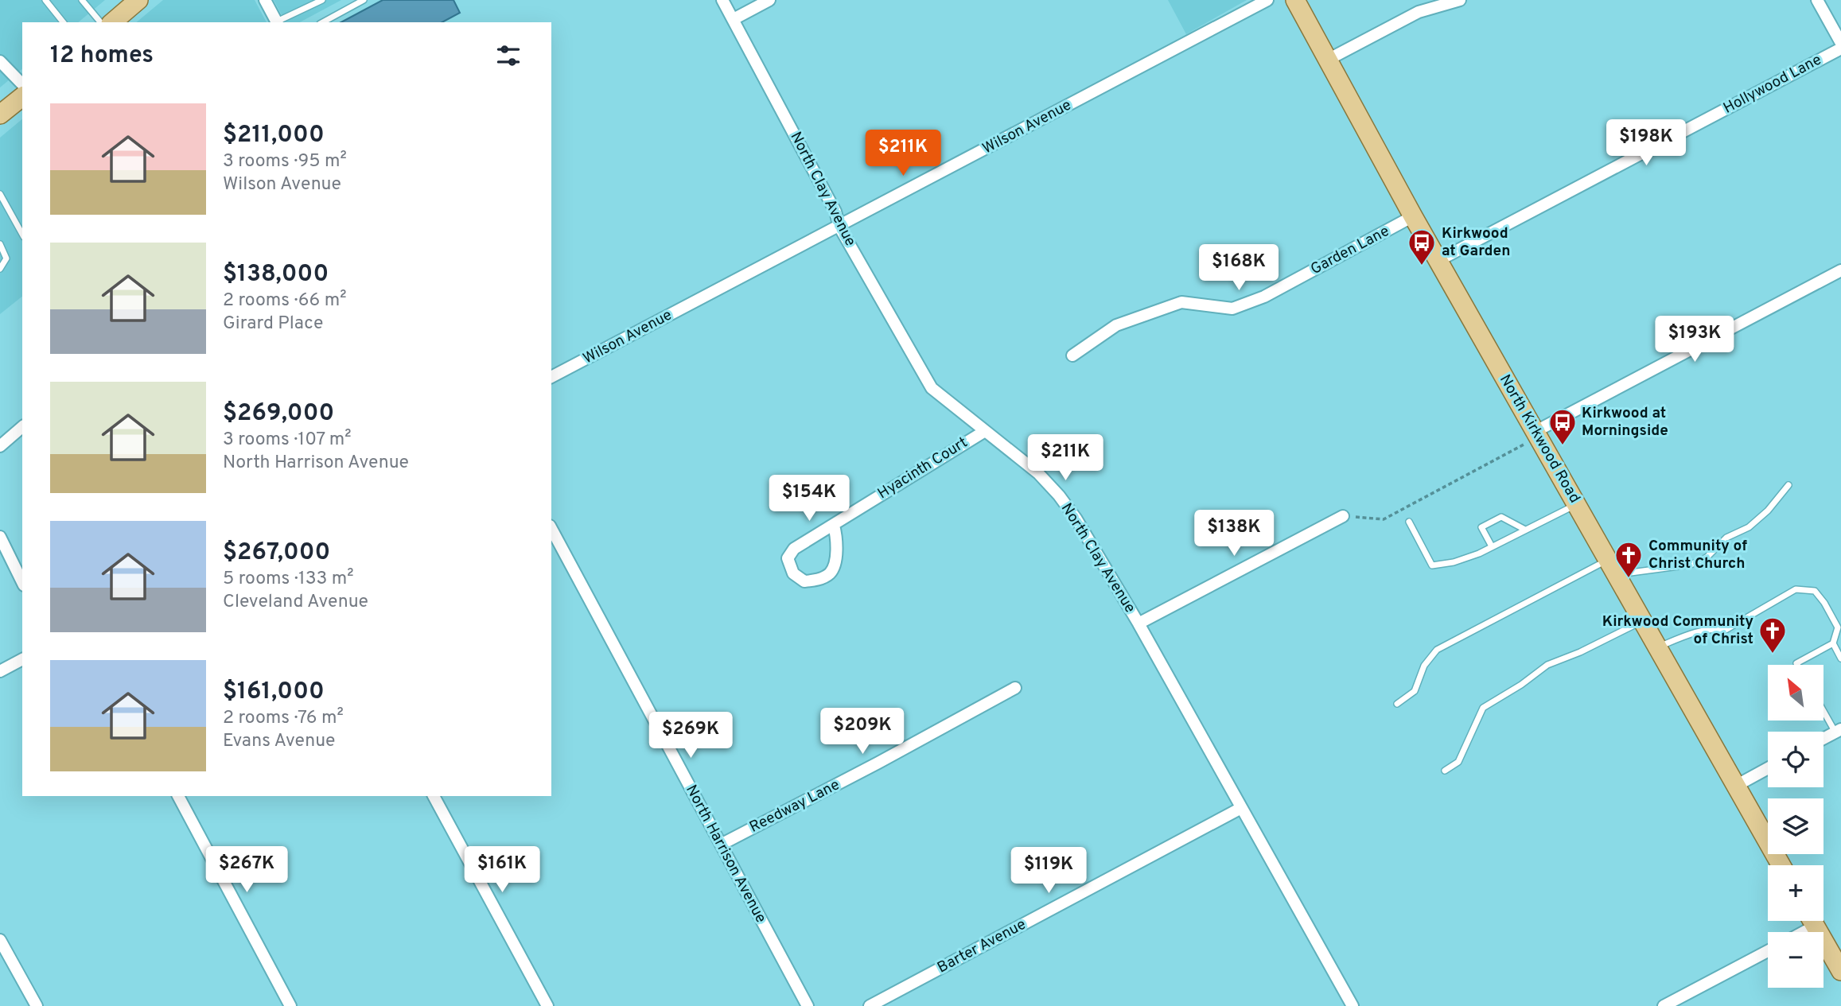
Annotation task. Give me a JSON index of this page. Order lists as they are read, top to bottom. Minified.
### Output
{"streets":{"main road":["North Kirkwood Road"],"street":["Hollywood Lane","Wilson Avenue","North Clay Avenue","Garden Lane","Hyacinth Court","Reedway Lane","North Harrison Avenue","Barter Avenue"]},"crossings":[["Hollywood Lane","North Kirkwood Road"],["Wilson Avenue","North Clay Avenue"],["North Clay Avenue","Hyacinth Court"],["North Clay Avenue","Barter Avenue"],["Garden Lane","North Kirkwood Road"],["Reedway Lane","North Harrison Avenue"]],"places":{"bus stop":["Kirkwood at Garden","Kirkwood at Morningside"],"church":["Community of Christ Church","Kirkwood Community of Christ"]},"north":"top left","page":{"heading":"12 homes","list":[{"name":"$211,000","note":"3 rooms · 95 m² · Wilson Avenue"},{"name":"$138,000","note":"2 rooms · 66 m² · Girard Place"},{"name":"$269,000","note":"3 rooms · 107 m² · North Harrison Avenue"},{"name":"$267,000","note":"5 rooms · 133 m² · Cleveland Avenue"},{"name":"$161,000","note":"2 rooms · 76 m² · Evans Avenue"}],"price":["$198K","$211K","$168K","$193K","$211K","$154K","$138K","$209K","$269K","$267K","$161K","$119K"],"map_buttons":["+","−"]}}
